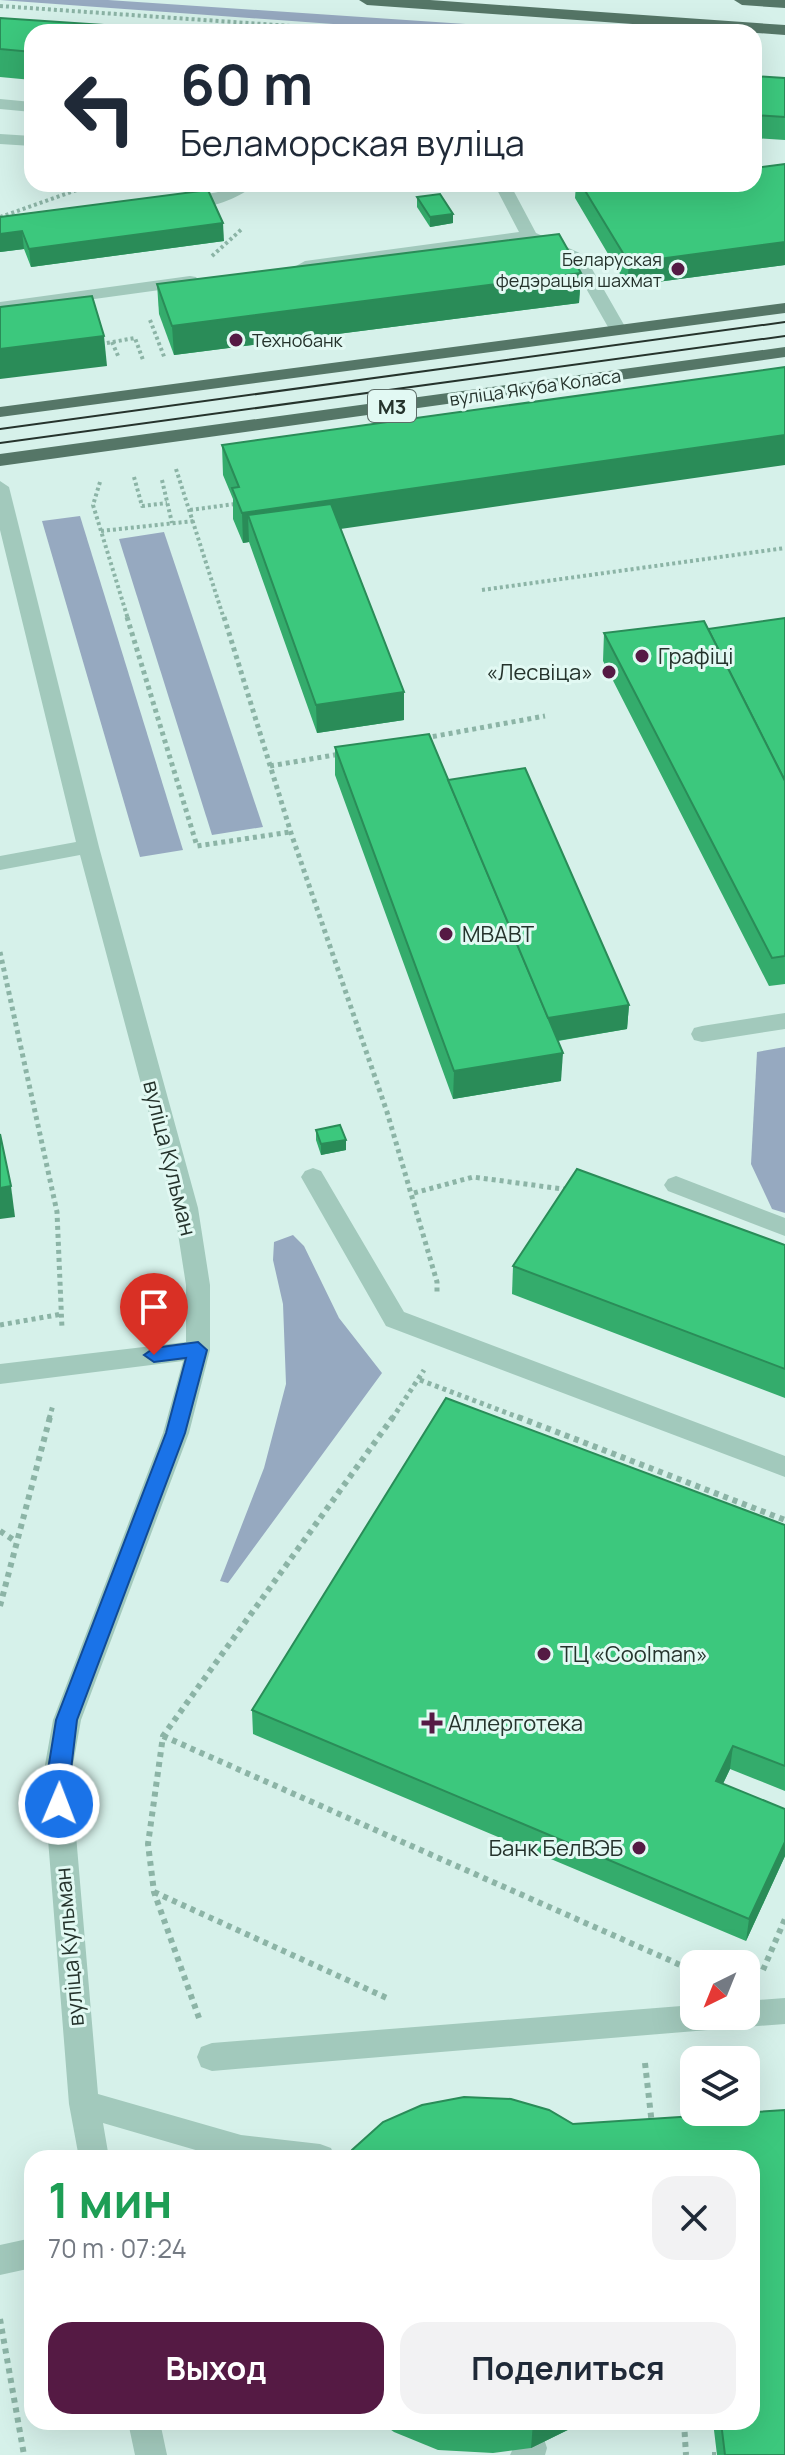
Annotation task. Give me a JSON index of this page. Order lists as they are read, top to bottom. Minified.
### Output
{"streets":{"main road":["вуліца Якуба Коласа","М3"],"street":["вуліца Кульман"]},"places":{"other":["Беларуская федэрацыя шахмат","Технобанк","Графіці","«Лесвіца»","МВАВТ","ТЦ «Coolman»","Банк БелВЭБ"],"health":["Аллерготека"]},"north":"bottom left","page":{"turn":["60 m","Беламорская вуліца"],"heading":["1 мин","70 m · 07:24"],"buttons":["Выход","Поделиться"]}}
